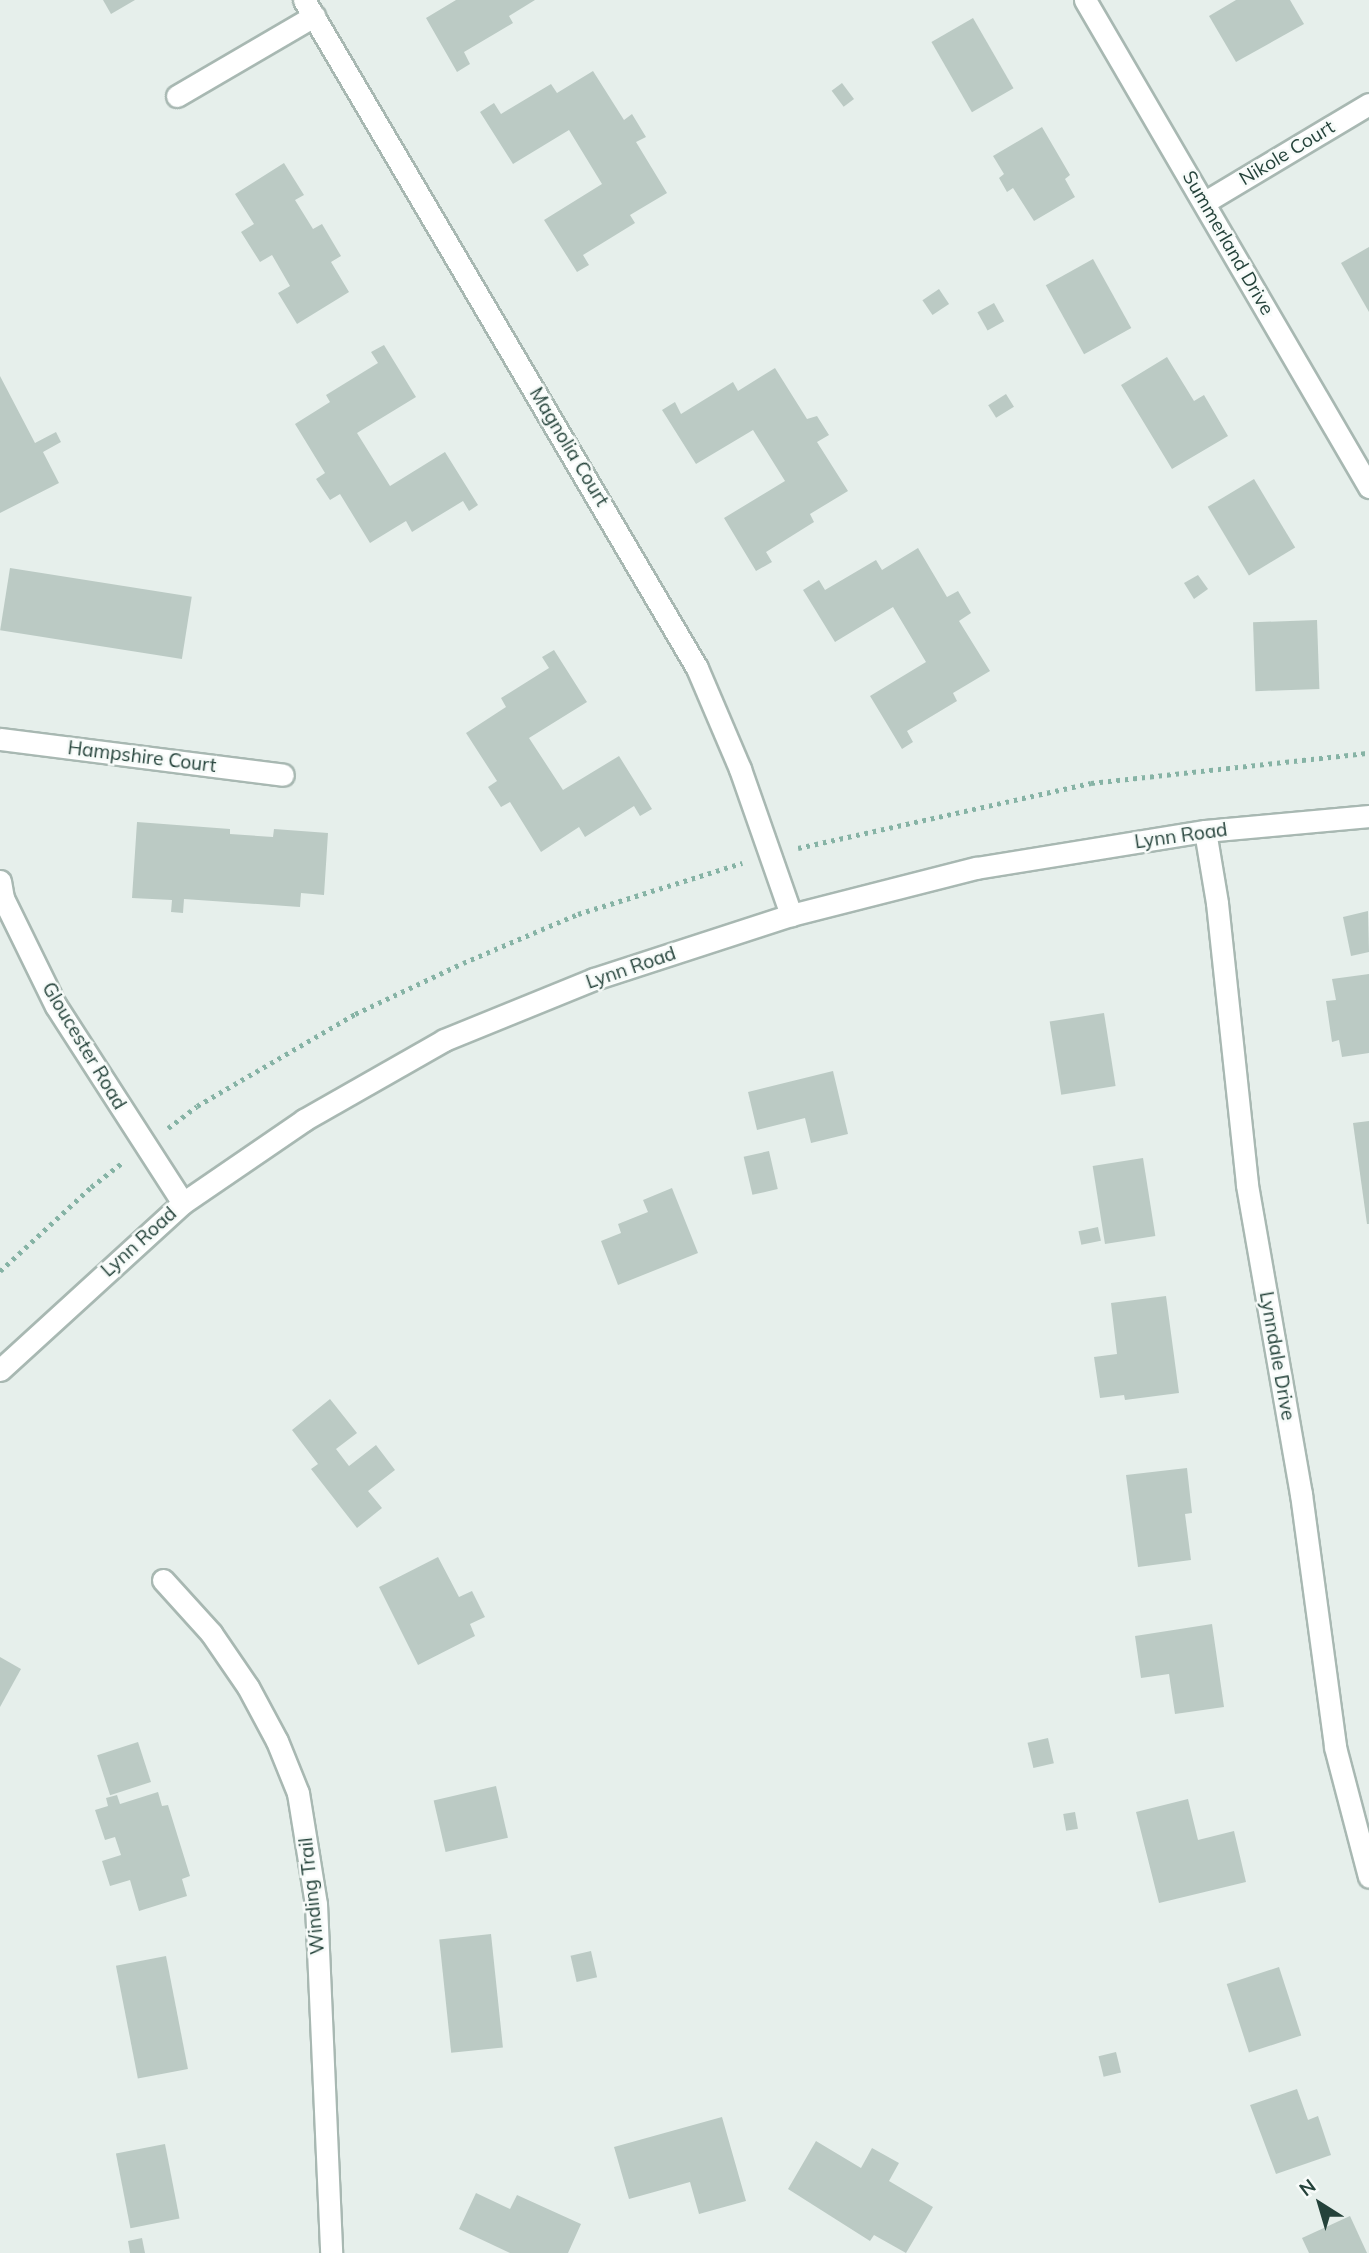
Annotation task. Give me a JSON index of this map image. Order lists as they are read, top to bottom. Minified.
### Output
{"streets":{"street":["Nikole Court","Summerland Drive","Magnolia Court","Hampshire Court","Lynn Road","Gloucester Road","Lynndale Drive","Winding Trail"]},"crossings":[["Nikole Court","Summerland Drive"],["Magnolia Court","Lynn Road"],["Lynn Road","Gloucester Road"],["Lynn Road","Lynndale Drive"]],"north":"top left"}
